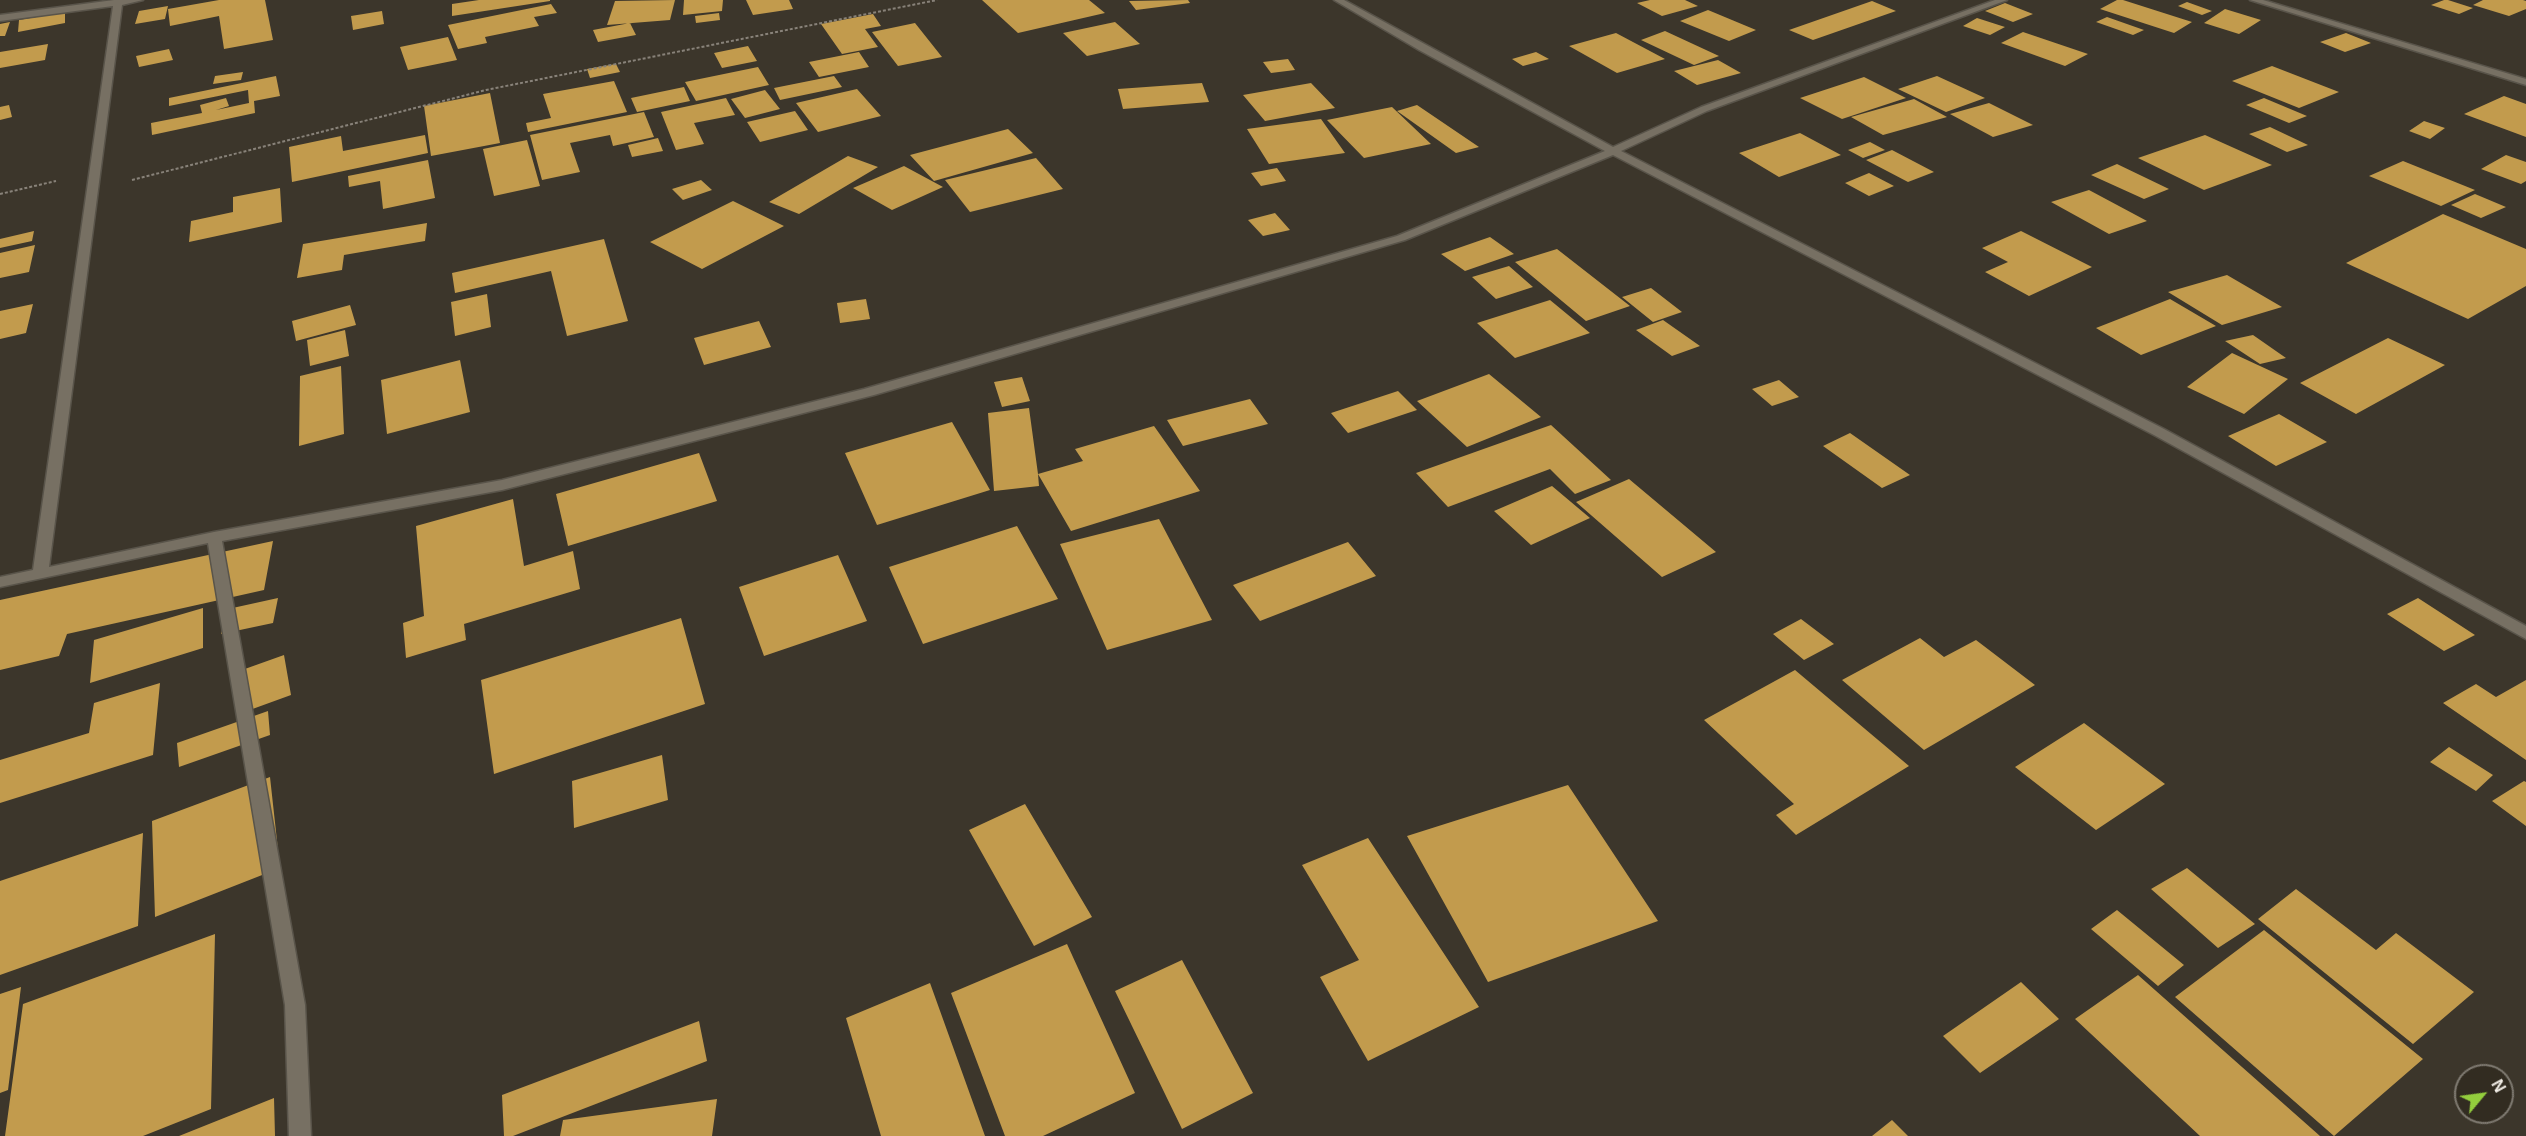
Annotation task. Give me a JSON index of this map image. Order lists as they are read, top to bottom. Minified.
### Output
{"north":"top right"}
